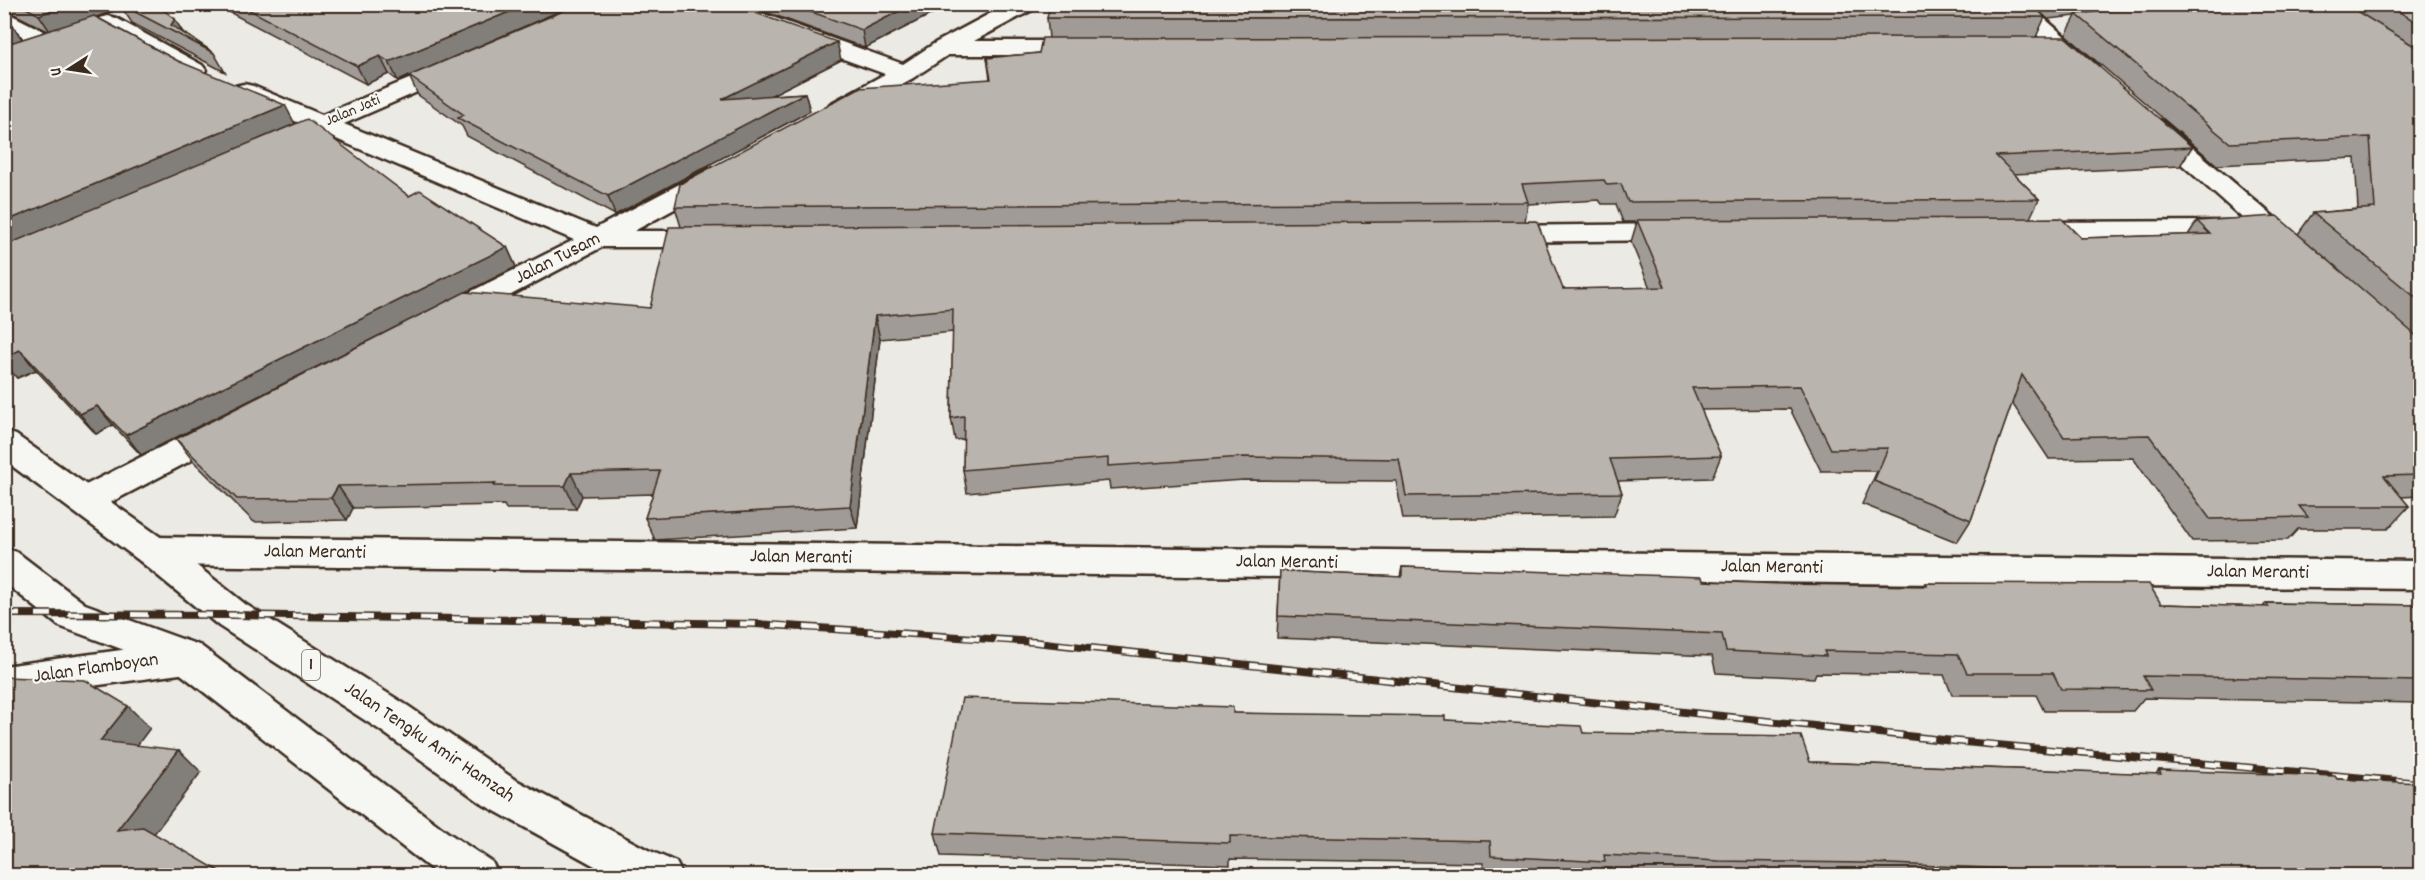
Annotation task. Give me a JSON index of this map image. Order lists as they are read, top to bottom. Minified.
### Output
{"streets":{"street":["Jalan Jati","Jalan Tusam","Jalan Meranti","1","Jalan Flamboyan","Jalan Tengku Amir Hamzah"]},"crossings":[["Jalan Meranti","Jalan Tengku Amir Hamzah"]],"north":"left"}
